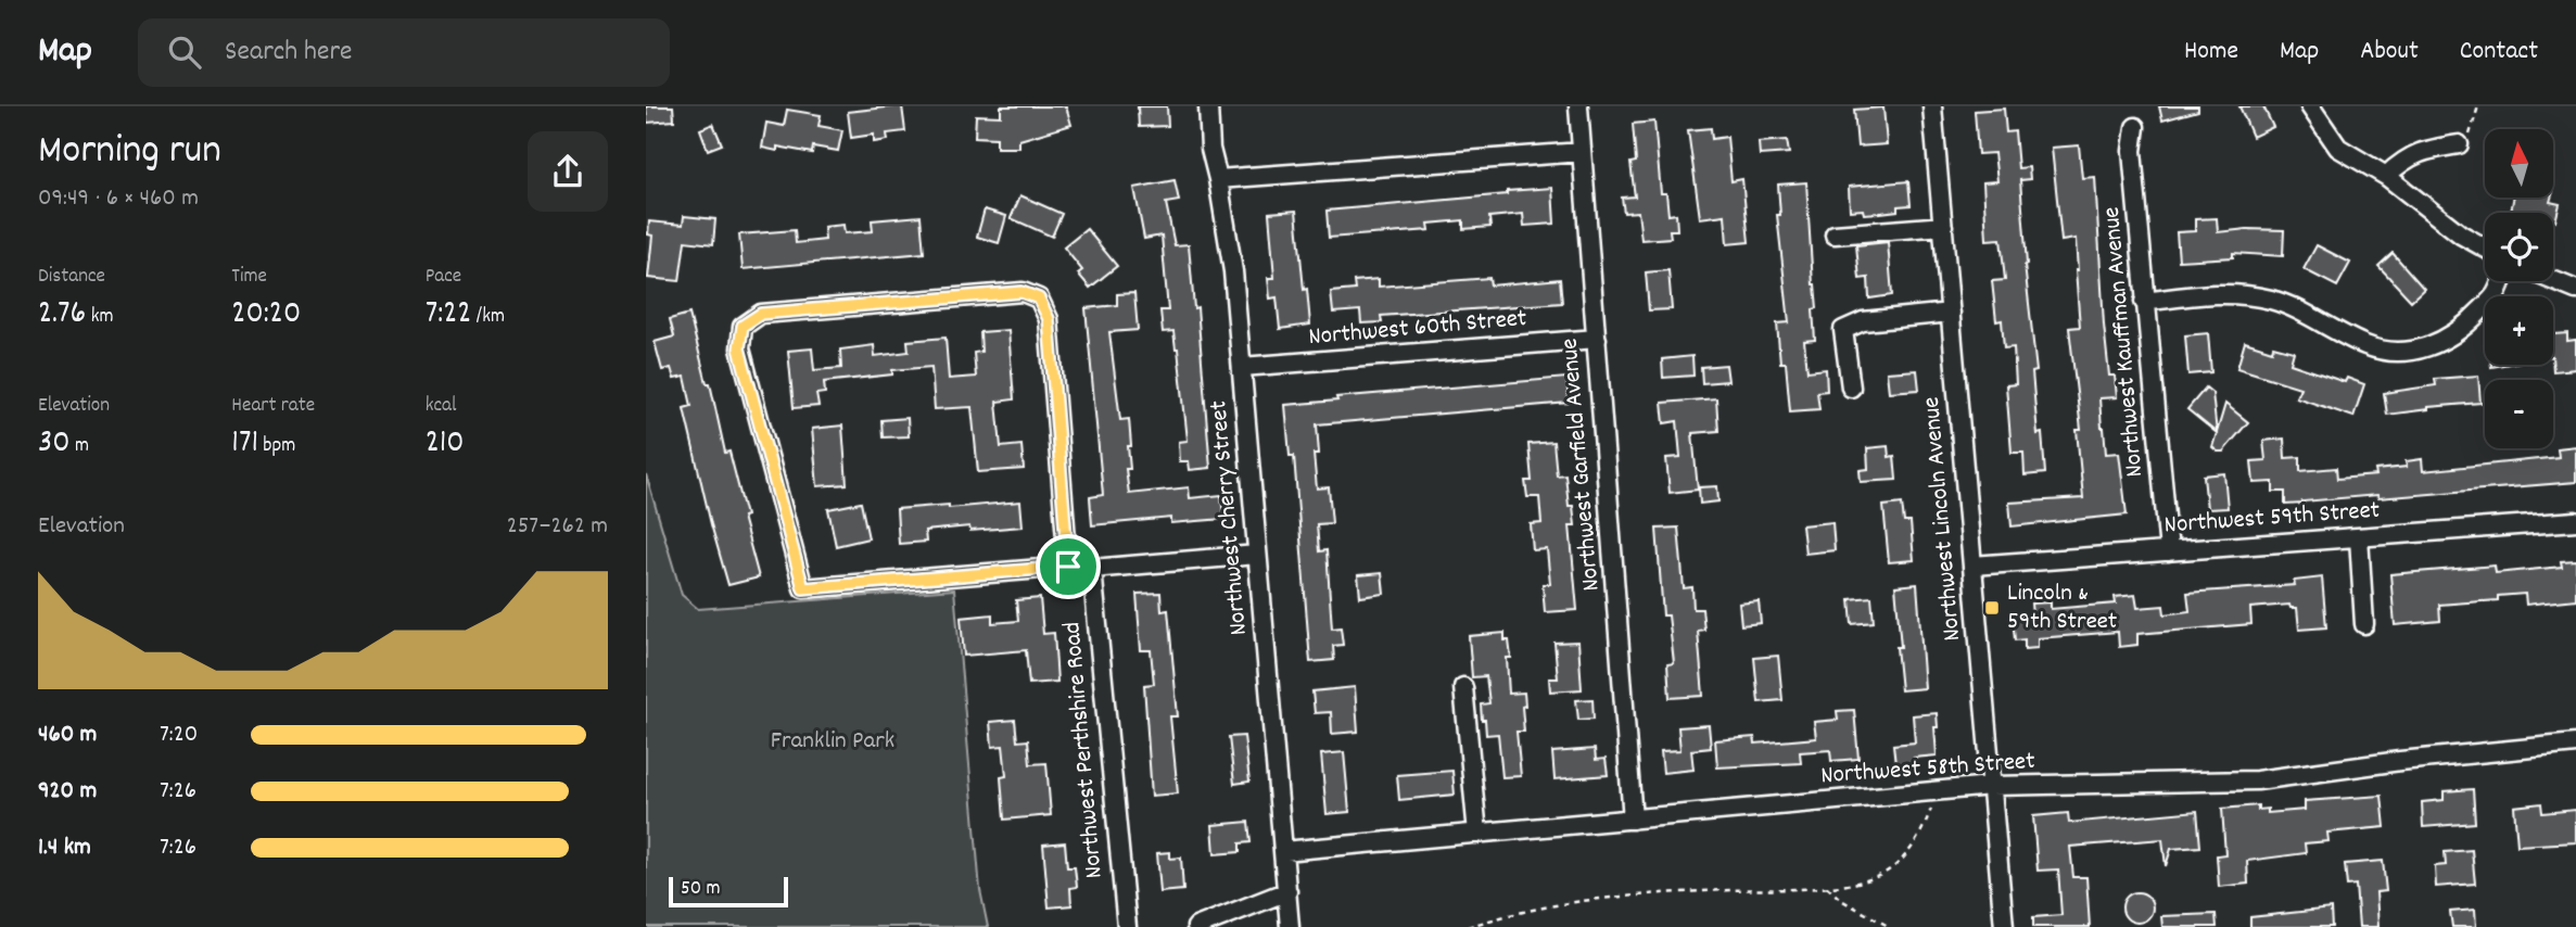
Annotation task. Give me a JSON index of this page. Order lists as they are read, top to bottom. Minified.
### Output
{"streets":{"street":["Northwest 60th Street","Northwest Kauffman Avenue","Northwest Garfield Avenue","Northwest Cherry Street","Northwest Lincoln Avenue","Northwest 59th Street","Northwest Perthshire Road","Northwest 58th Street"]},"crossings":[["Northwest 60th Street","Northwest Garfield Avenue"],["Northwest 60th Street","Northwest Cherry Street"],["Northwest Kauffman Avenue","Northwest 59th Street"],["Northwest Garfield Avenue","Northwest 58th Street"],["Northwest Cherry Street","Northwest 58th Street"],["Northwest Lincoln Avenue","Northwest 59th Street"],["Northwest Lincoln Avenue","Northwest 58th Street"]],"parks":["Franklin Park"],"places":{"transit":["Lincoln & 59th Street"]},"scale_bar":"50 m","north":"top","page":{"header":"Map","search":"Search here","nav":["Home","Map","About","Contact"],"heading":["Morning run","09:49 · 6 × 460 m"],"map_buttons":["+","−"],"stats":[["Distance","2.76 km"],["Time","20:20"],["Pace","7:22 /km"],["Elevation","30 m"],["Heart rate","171 bpm"],["kcal","210"]],"chart":["Elevation","257–262 m"],"list":[{"name":"460 m","note":"7:20"},{"name":"920 m","note":"7:26"},{"name":"1.4 km","note":"7:26"}],"scale":"50 m"}}
